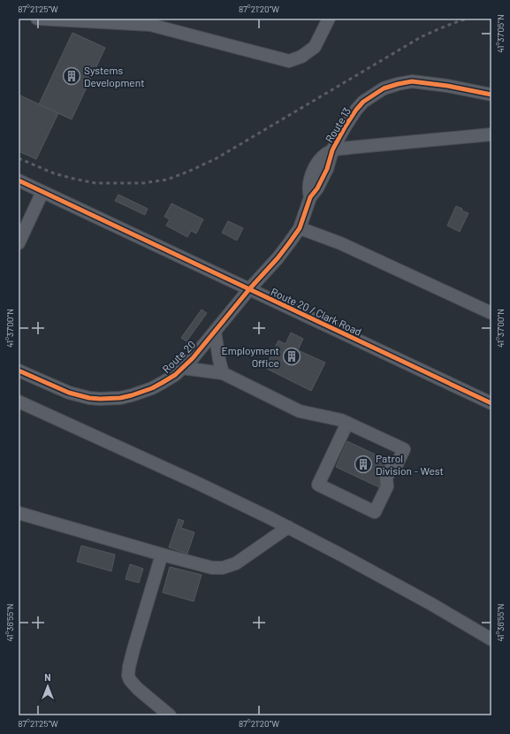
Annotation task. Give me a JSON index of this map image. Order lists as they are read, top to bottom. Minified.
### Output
{"streets":{"street":["Route 13","Route 20 / Clark Road","Route 20"]},"crossings":[["Route 13","Route 20 / Clark Road"],["Route 13","Route 20"],["Route 20 / Clark Road","Route 20"]],"places":{"building":["Systems Development","Employment Office","Patrol Division - West"]},"north":"top","coordinates":["87°21'25\"W","87°21'20\"W","41°37'05\"N","41°37'00\"N","41°36'55\"N"]}
